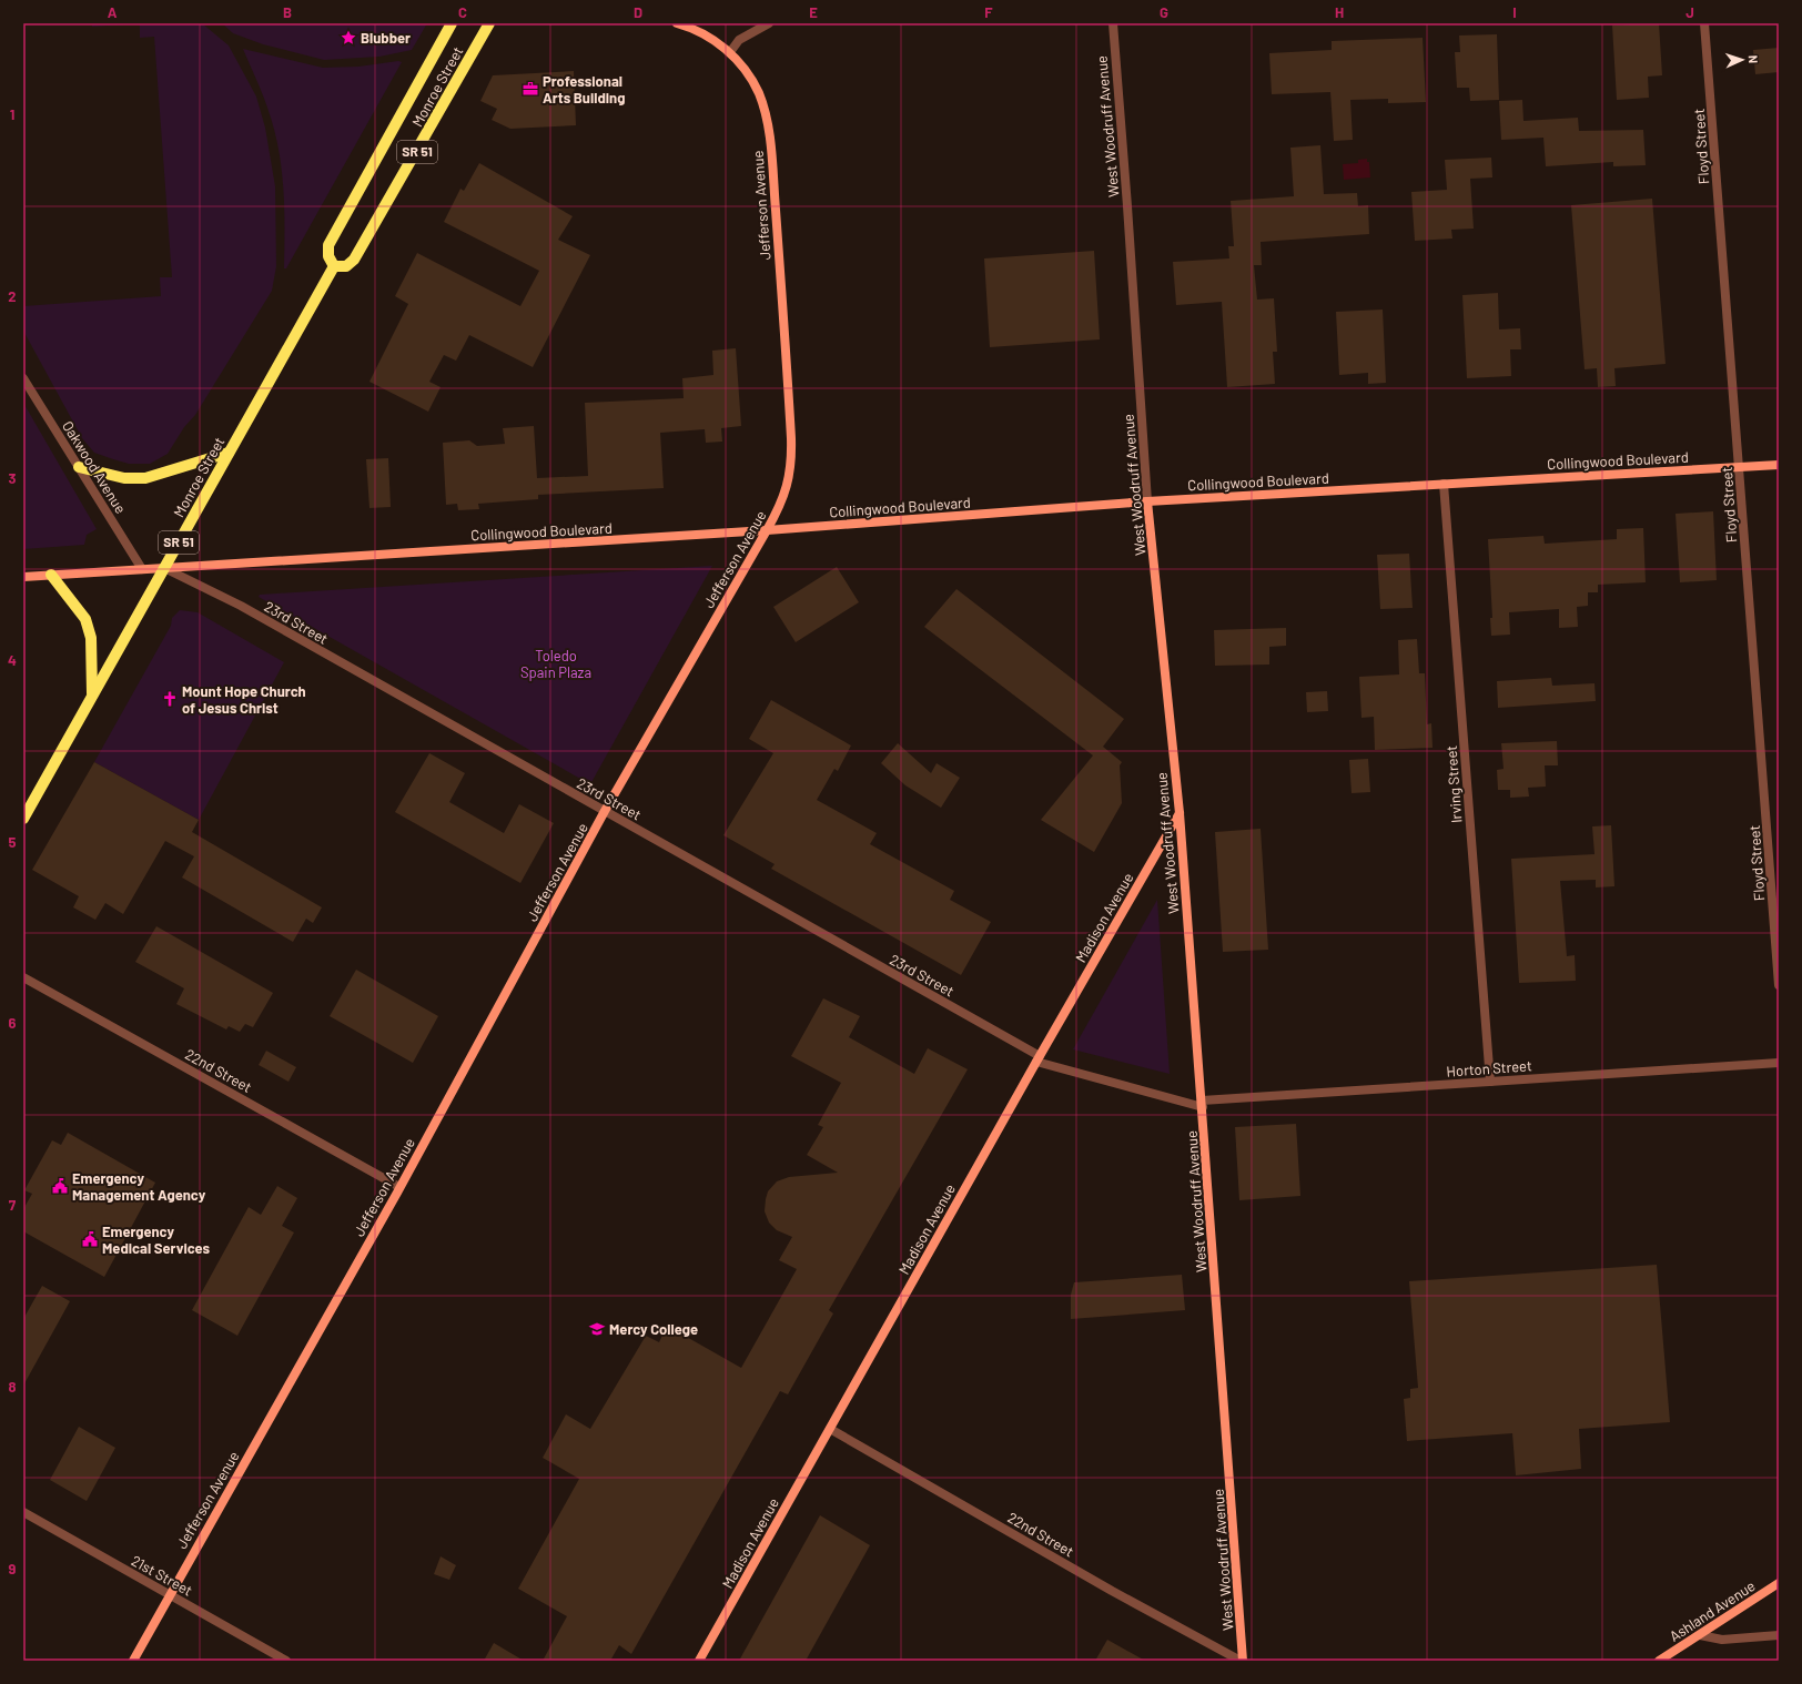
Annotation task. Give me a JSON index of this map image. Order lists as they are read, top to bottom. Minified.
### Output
{"streets":{"main road":["Monroe Street","SR 51"],"street":["West Woodruff Avenue","Floyd Street","Jefferson Avenue","Collingwood Boulevard","Oakwood Avenue","23rd Street","Irving Street","Madison Avenue","Horton Street","22nd Street","21st Street","Ashland Avenue"]},"crossings":[["Monroe Street","Collingwood Boulevard"],["Monroe Street","23rd Street"],["West Woodruff Avenue","Collingwood Boulevard"],["West Woodruff Avenue","23rd Street"],["West Woodruff Avenue","Madison Avenue"],["West Woodruff Avenue","Horton Street"],["West Woodruff Avenue","22nd Street"],["Floyd Street","Collingwood Boulevard"],["Jefferson Avenue","Collingwood Boulevard"],["Jefferson Avenue","23rd Street"],["Jefferson Avenue","22nd Street"],["Jefferson Avenue","21st Street"],["Collingwood Boulevard","Oakwood Avenue"],["Collingwood Boulevard","23rd Street"],["Collingwood Boulevard","Irving Street"],["23rd Street","Madison Avenue"],["23rd Street","Horton Street"],["Irving Street","Horton Street"],["Madison Avenue","22nd Street"]],"parks":["Toledo Spain Plaza"],"places":{"place":["Blubber"],"office":["Professional Arts Building"],"church":["Mount Hope Church of Jesus Christ"],"public building":["Emergency Management Agency","Emergency Medical Services"],"school or university":["Mercy College"]},"north":"right","grid":{"columns":["A","B","C","D","E","F","G","H","I","J"],"rows":["1","2","3","4","5","6","7","8","9"]}}
